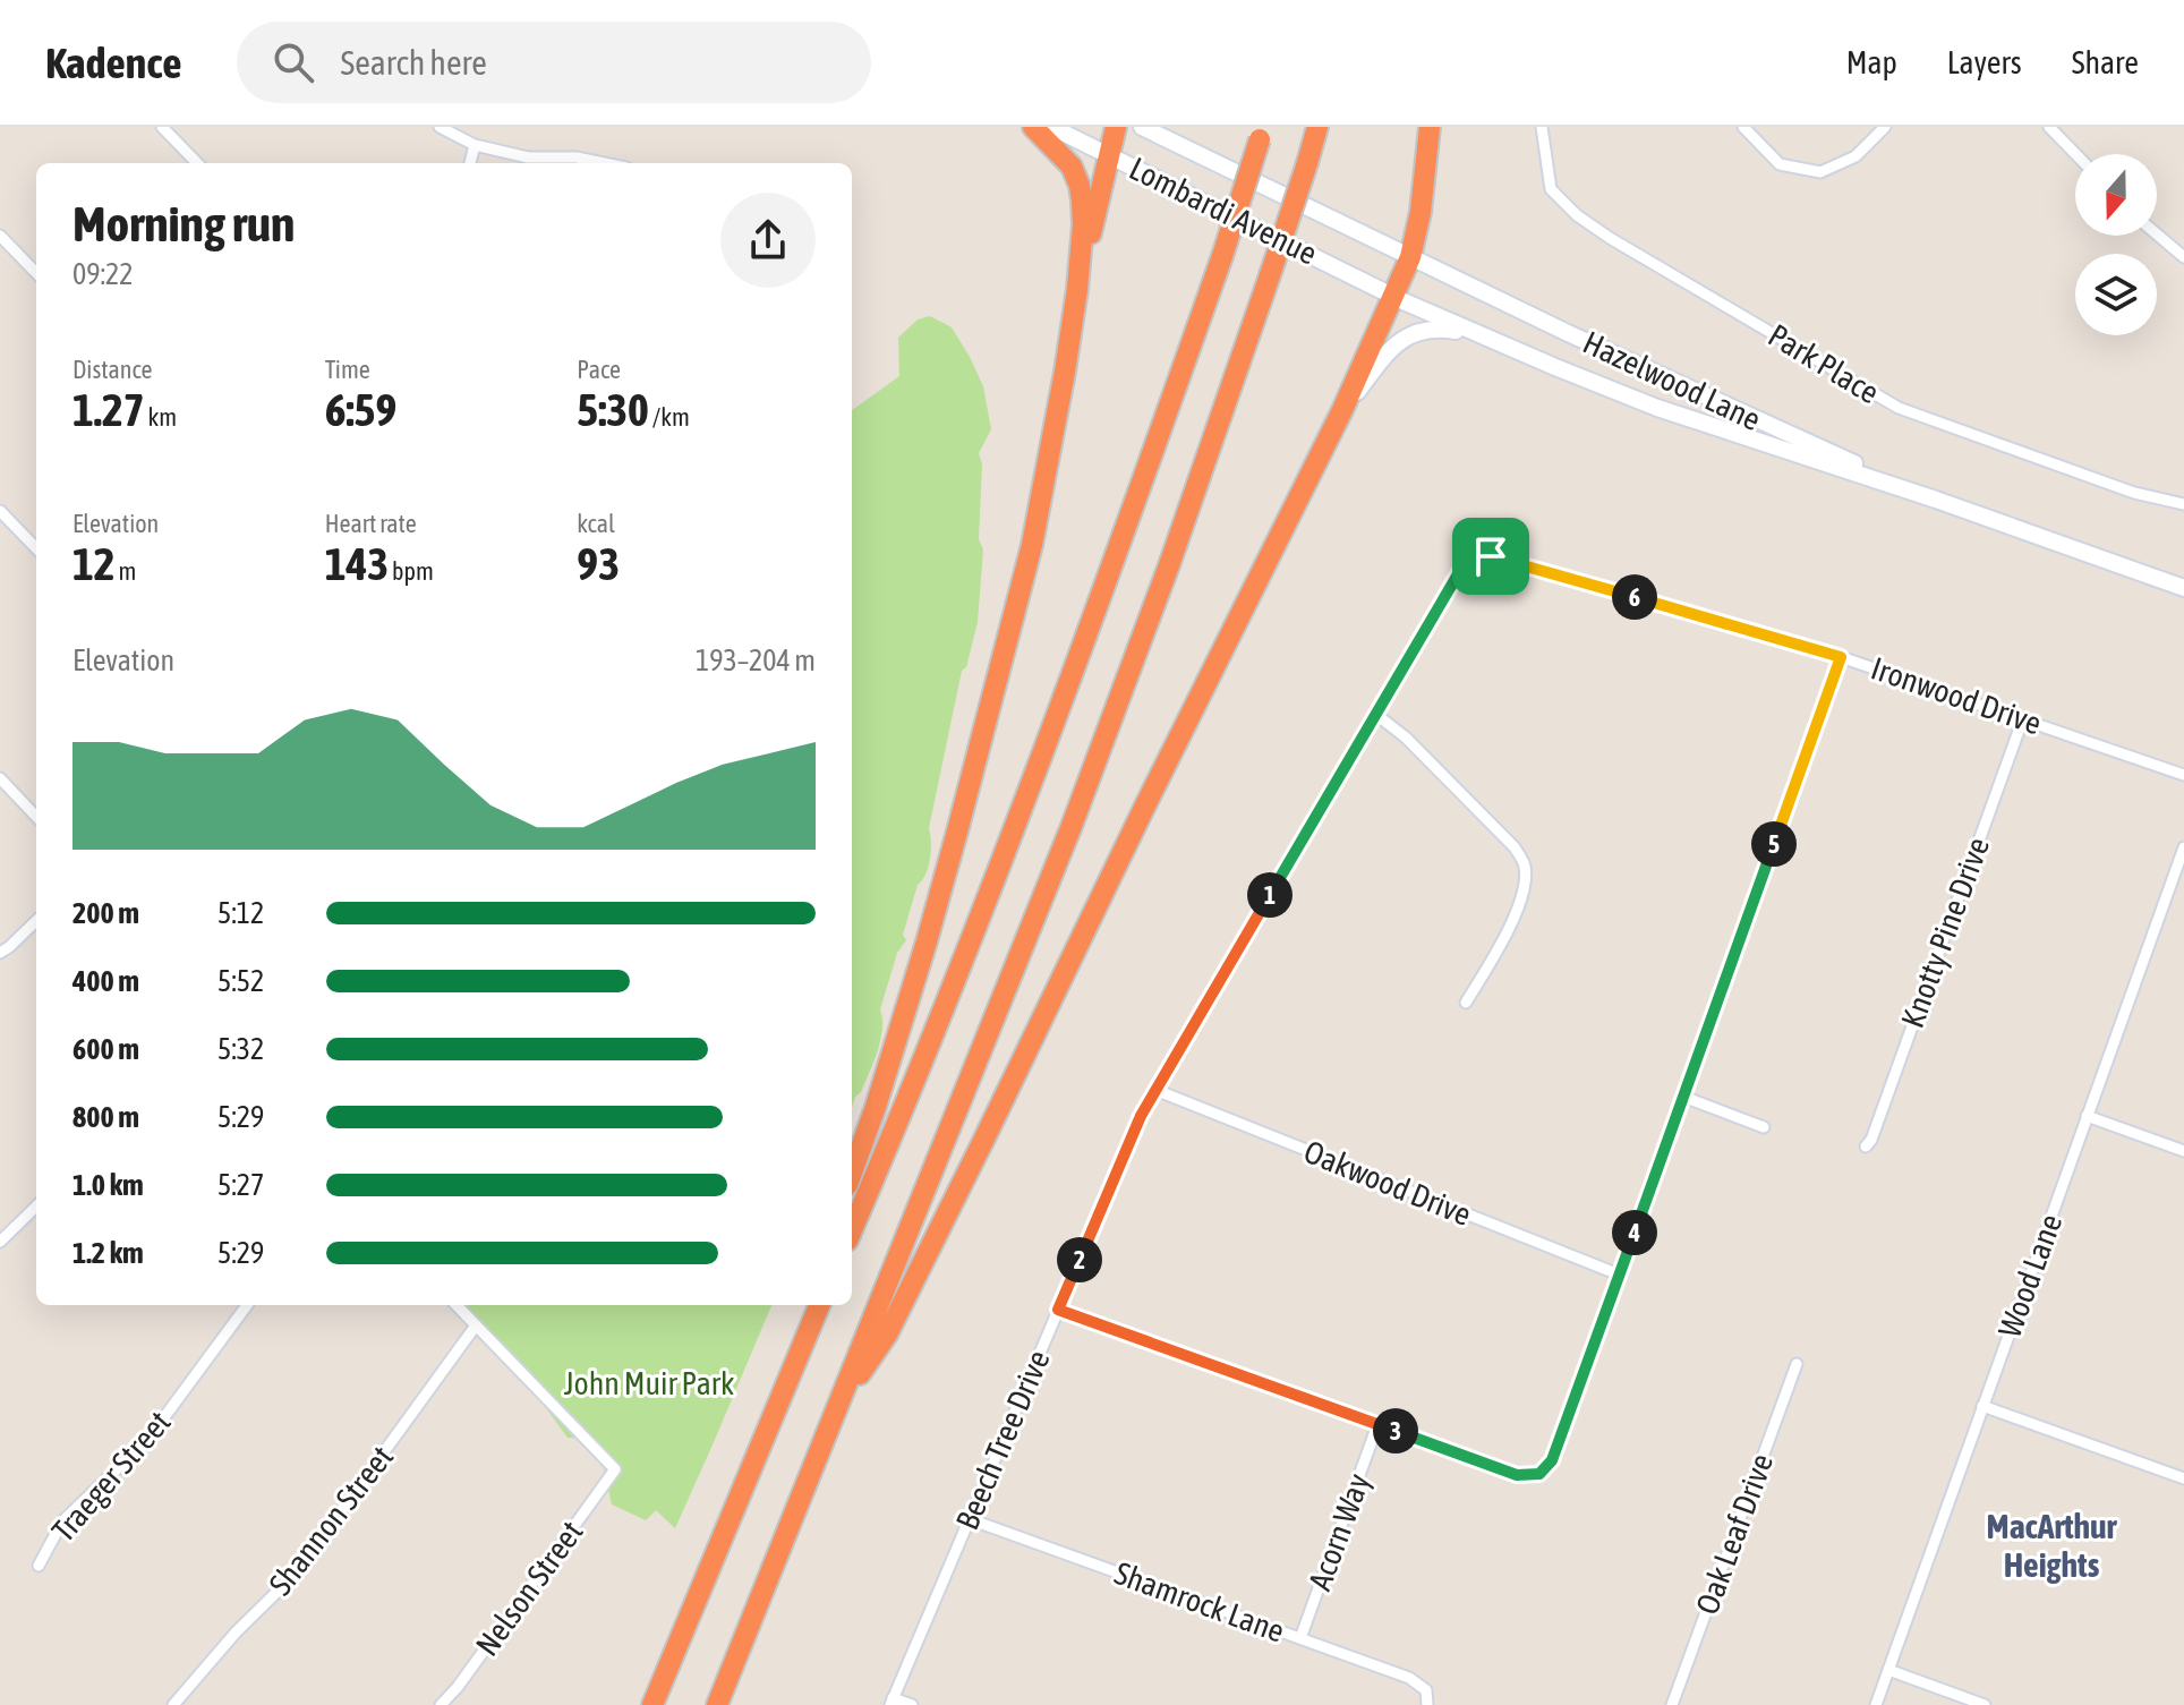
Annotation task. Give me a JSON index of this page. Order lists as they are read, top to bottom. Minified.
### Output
{"streets":{"street":["Lombardi Avenue","Park Place","Hazelwood Lane","Ironwood Drive","Knotty Pine Drive","Oakwood Drive","Wood Lane","Beech Tree Drive","Traeger Street","Shannon Street","Acorn Way","Oak Leaf Drive","Nelson Street","Shamrock Lane"]},"crossings":[["Lombardi Avenue","Hazelwood Lane"],["Ironwood Drive","Knotty Pine Drive"],["Ironwood Drive","Beech Tree Drive"],["Oakwood Drive","Beech Tree Drive"],["Beech Tree Drive","Shamrock Lane"],["Shannon Street","Nelson Street"],["Acorn Way","Shamrock Lane"]],"districts":["MacArthur Heights"],"parks":["John Muir Park"],"north":"bottom","page":{"header":"Kadence","search":"Search here","nav":["Map","Layers","Share"],"heading":["Morning run","09:22"],"stats":[["Distance","1.27 km"],["Time","6:59"],["Pace","5:30 /km"],["Elevation","12 m"],["Heart rate","143 bpm"],["kcal","93"]],"pins":["6","5","1","4","2","3"],"chart":["Elevation","193–204 m"],"list":[{"name":"200 m","note":"5:12"},{"name":"400 m","note":"5:52"},{"name":"600 m","note":"5:32"},{"name":"800 m","note":"5:29"},{"name":"1.0 km","note":"5:27"},{"name":"1.2 km","note":"5:29"}]}}
